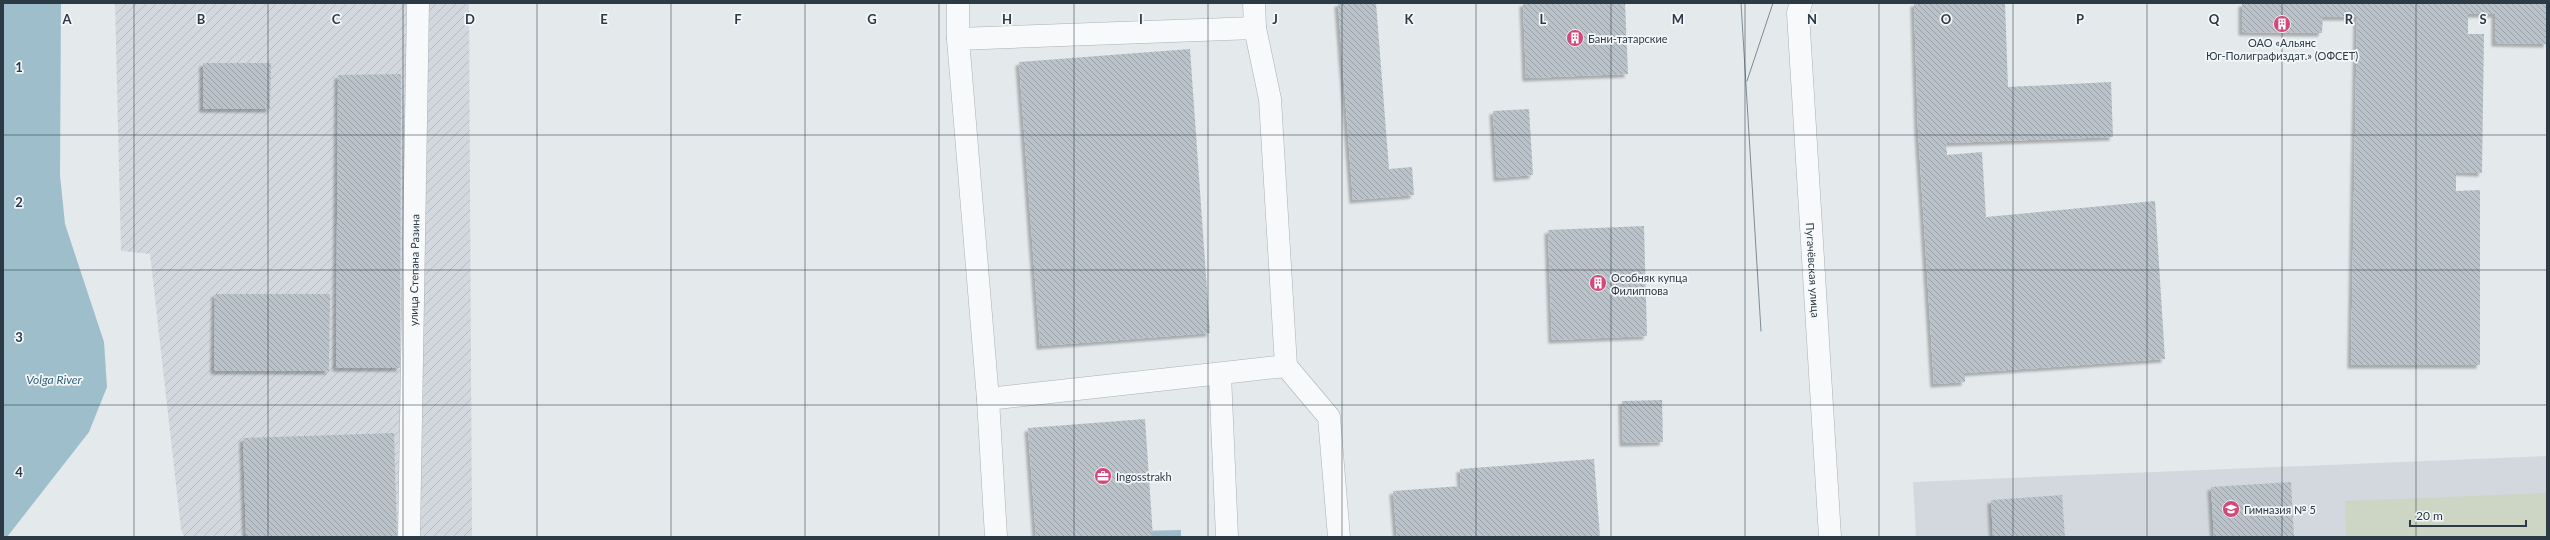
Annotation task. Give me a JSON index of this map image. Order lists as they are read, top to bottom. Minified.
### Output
{"streets":{"street":["улица Степана Разина","Пугачёвская улица"]},"water":["Volga River"],"places":{"building":["ОАО «Альянс Юг-Полиграфиздат.» (ОФСЕТ)","Бани-татарские","Особняк купца Филиппова"],"office":["Ingosstrakh"],"school or university":["Гимназия № 5"]},"scale_bar":"20 m","grid":{"columns":["A","B","C","D","E","F","G","H","I","J","K","L","M","N","O","P","Q","R","S"],"rows":["1","2","3","4"]}}
